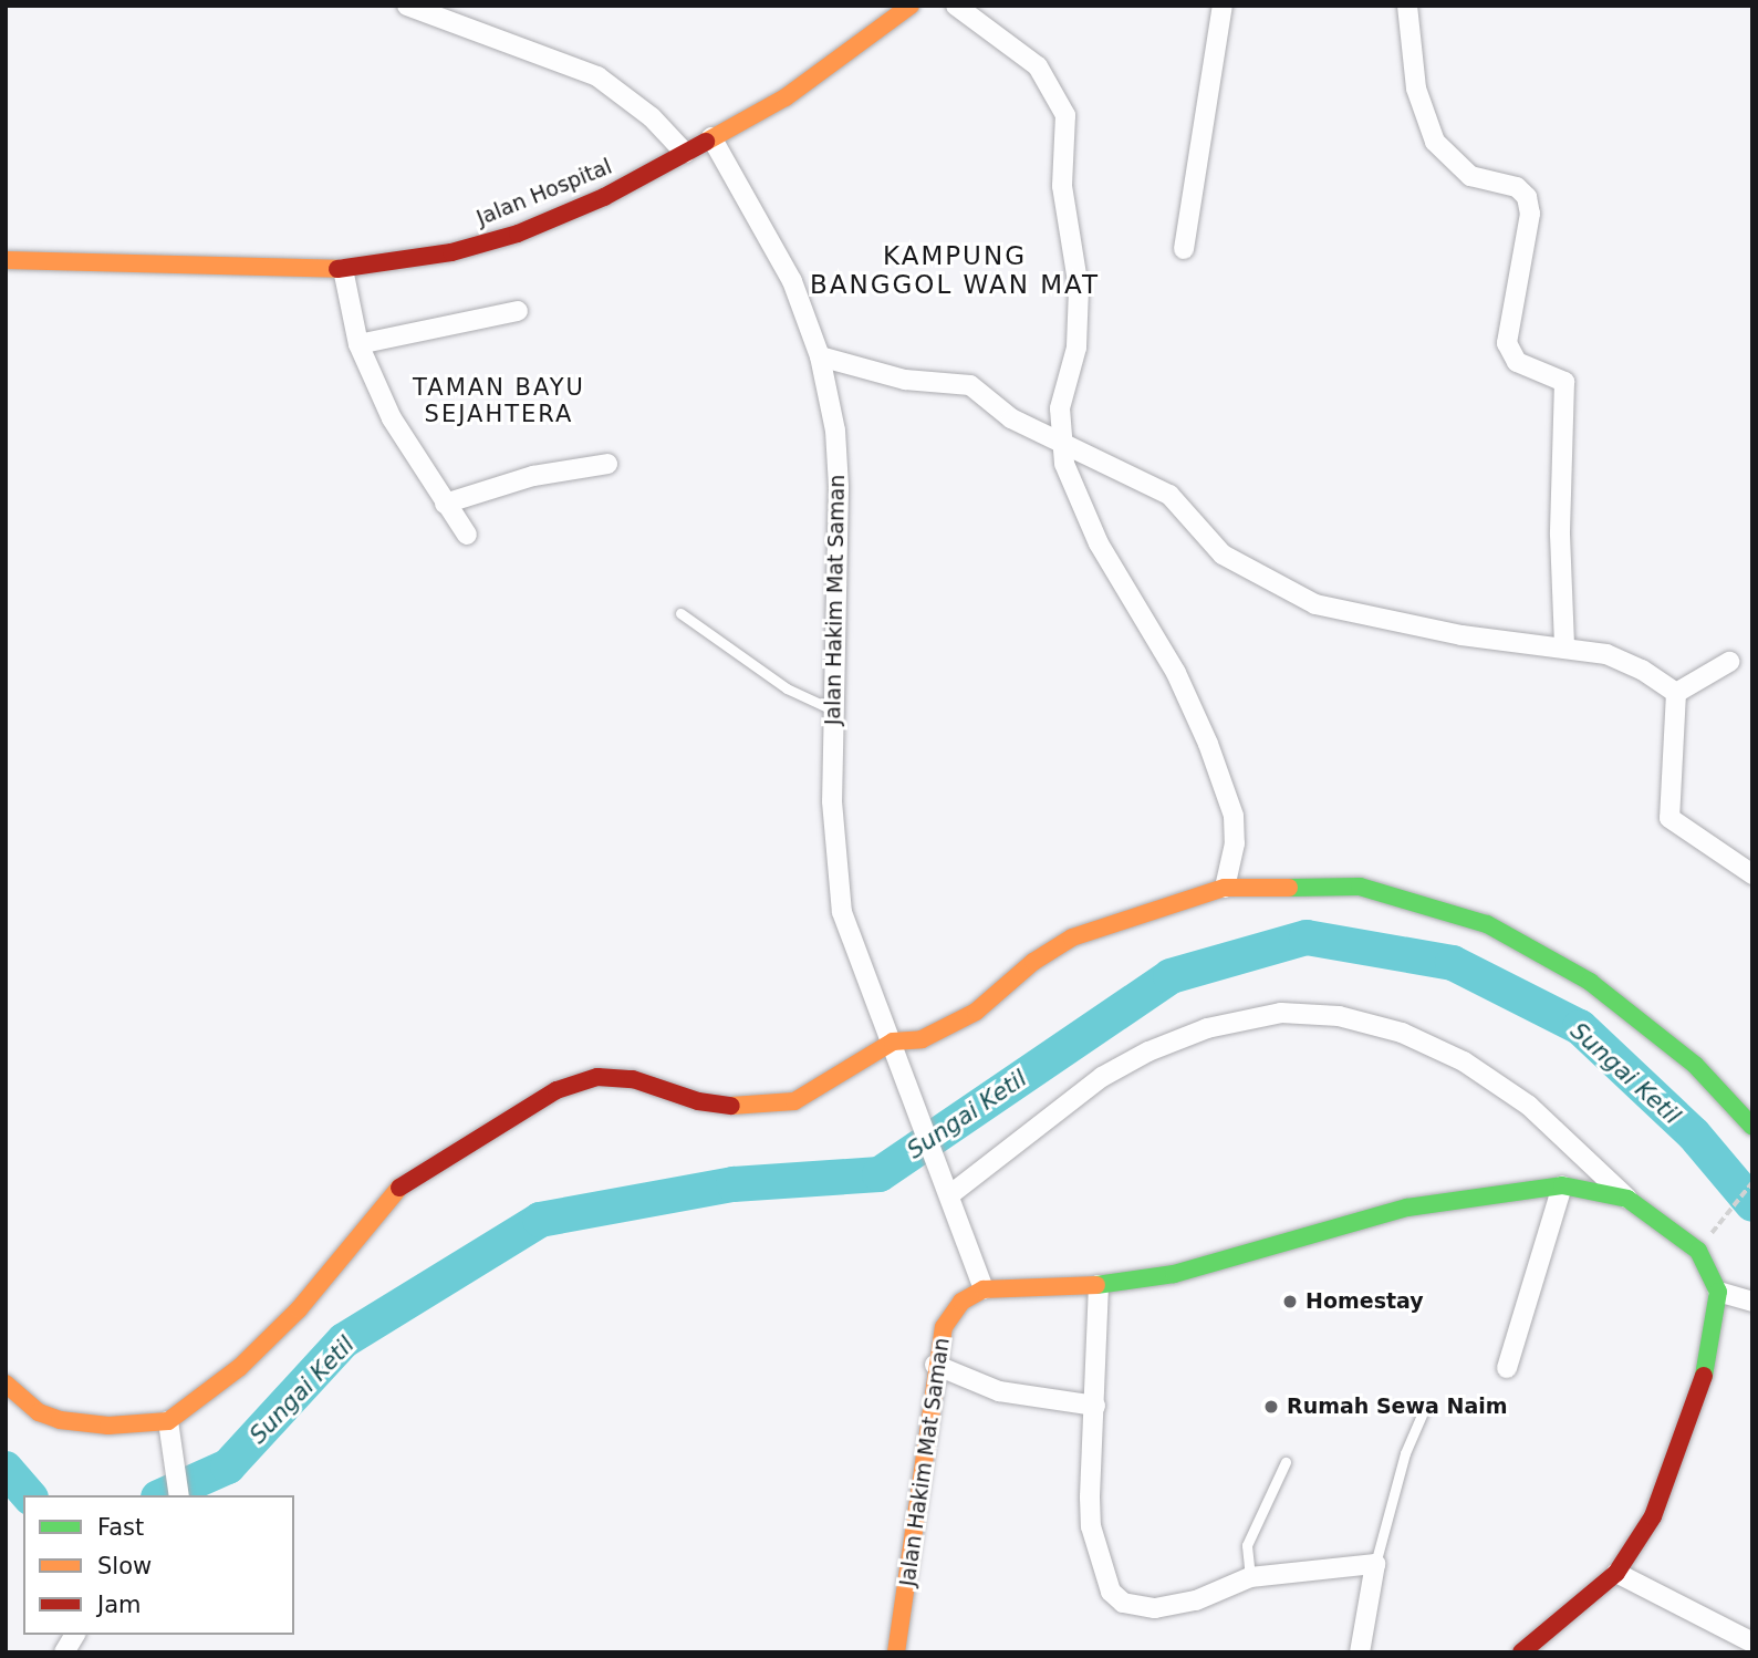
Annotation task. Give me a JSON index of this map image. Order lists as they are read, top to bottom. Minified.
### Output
{"streets":{"street":["Jalan Hospital","Jalan Hakim Mat Saman"]},"crossings":[["Jalan Hospital","Jalan Hakim Mat Saman"]],"districts":["KAMPUNG BANGGOL WAN MAT","TAMAN BAYU SEJAHTERA"],"water":["Sungai Ketil"],"places":["Homestay","Rumah Sewa Naim"],"legend":["Fast","Slow","Jam"]}
